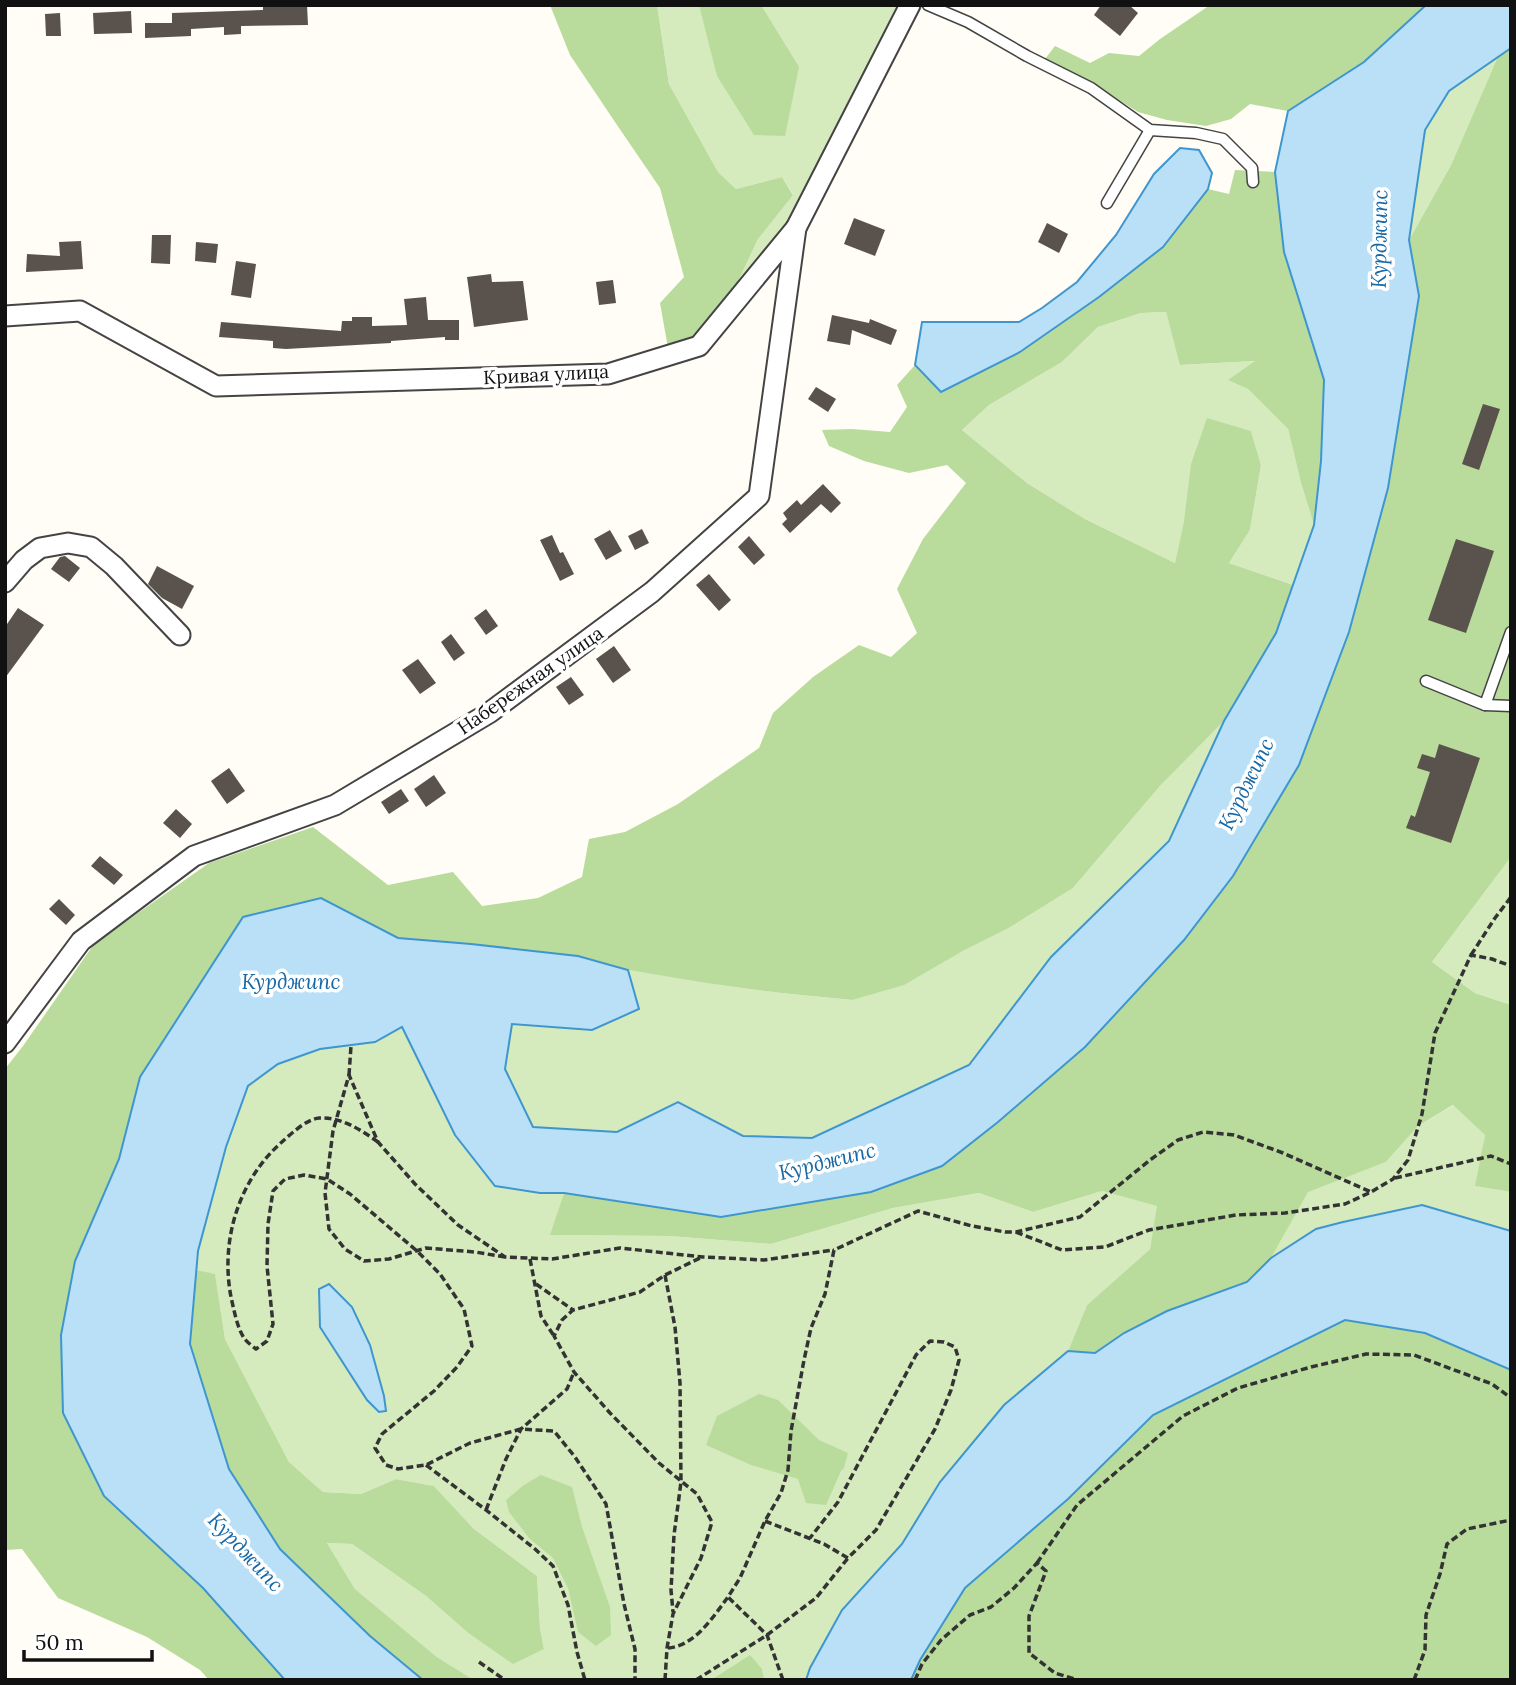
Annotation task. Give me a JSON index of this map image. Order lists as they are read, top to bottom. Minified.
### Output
{"streets":{"street":["Кривая улица","Набережная улица"]},"crossings":[["Кривая улица","Набережная улица"]],"water":["Курджипс"],"scale_bar":"50 m"}
